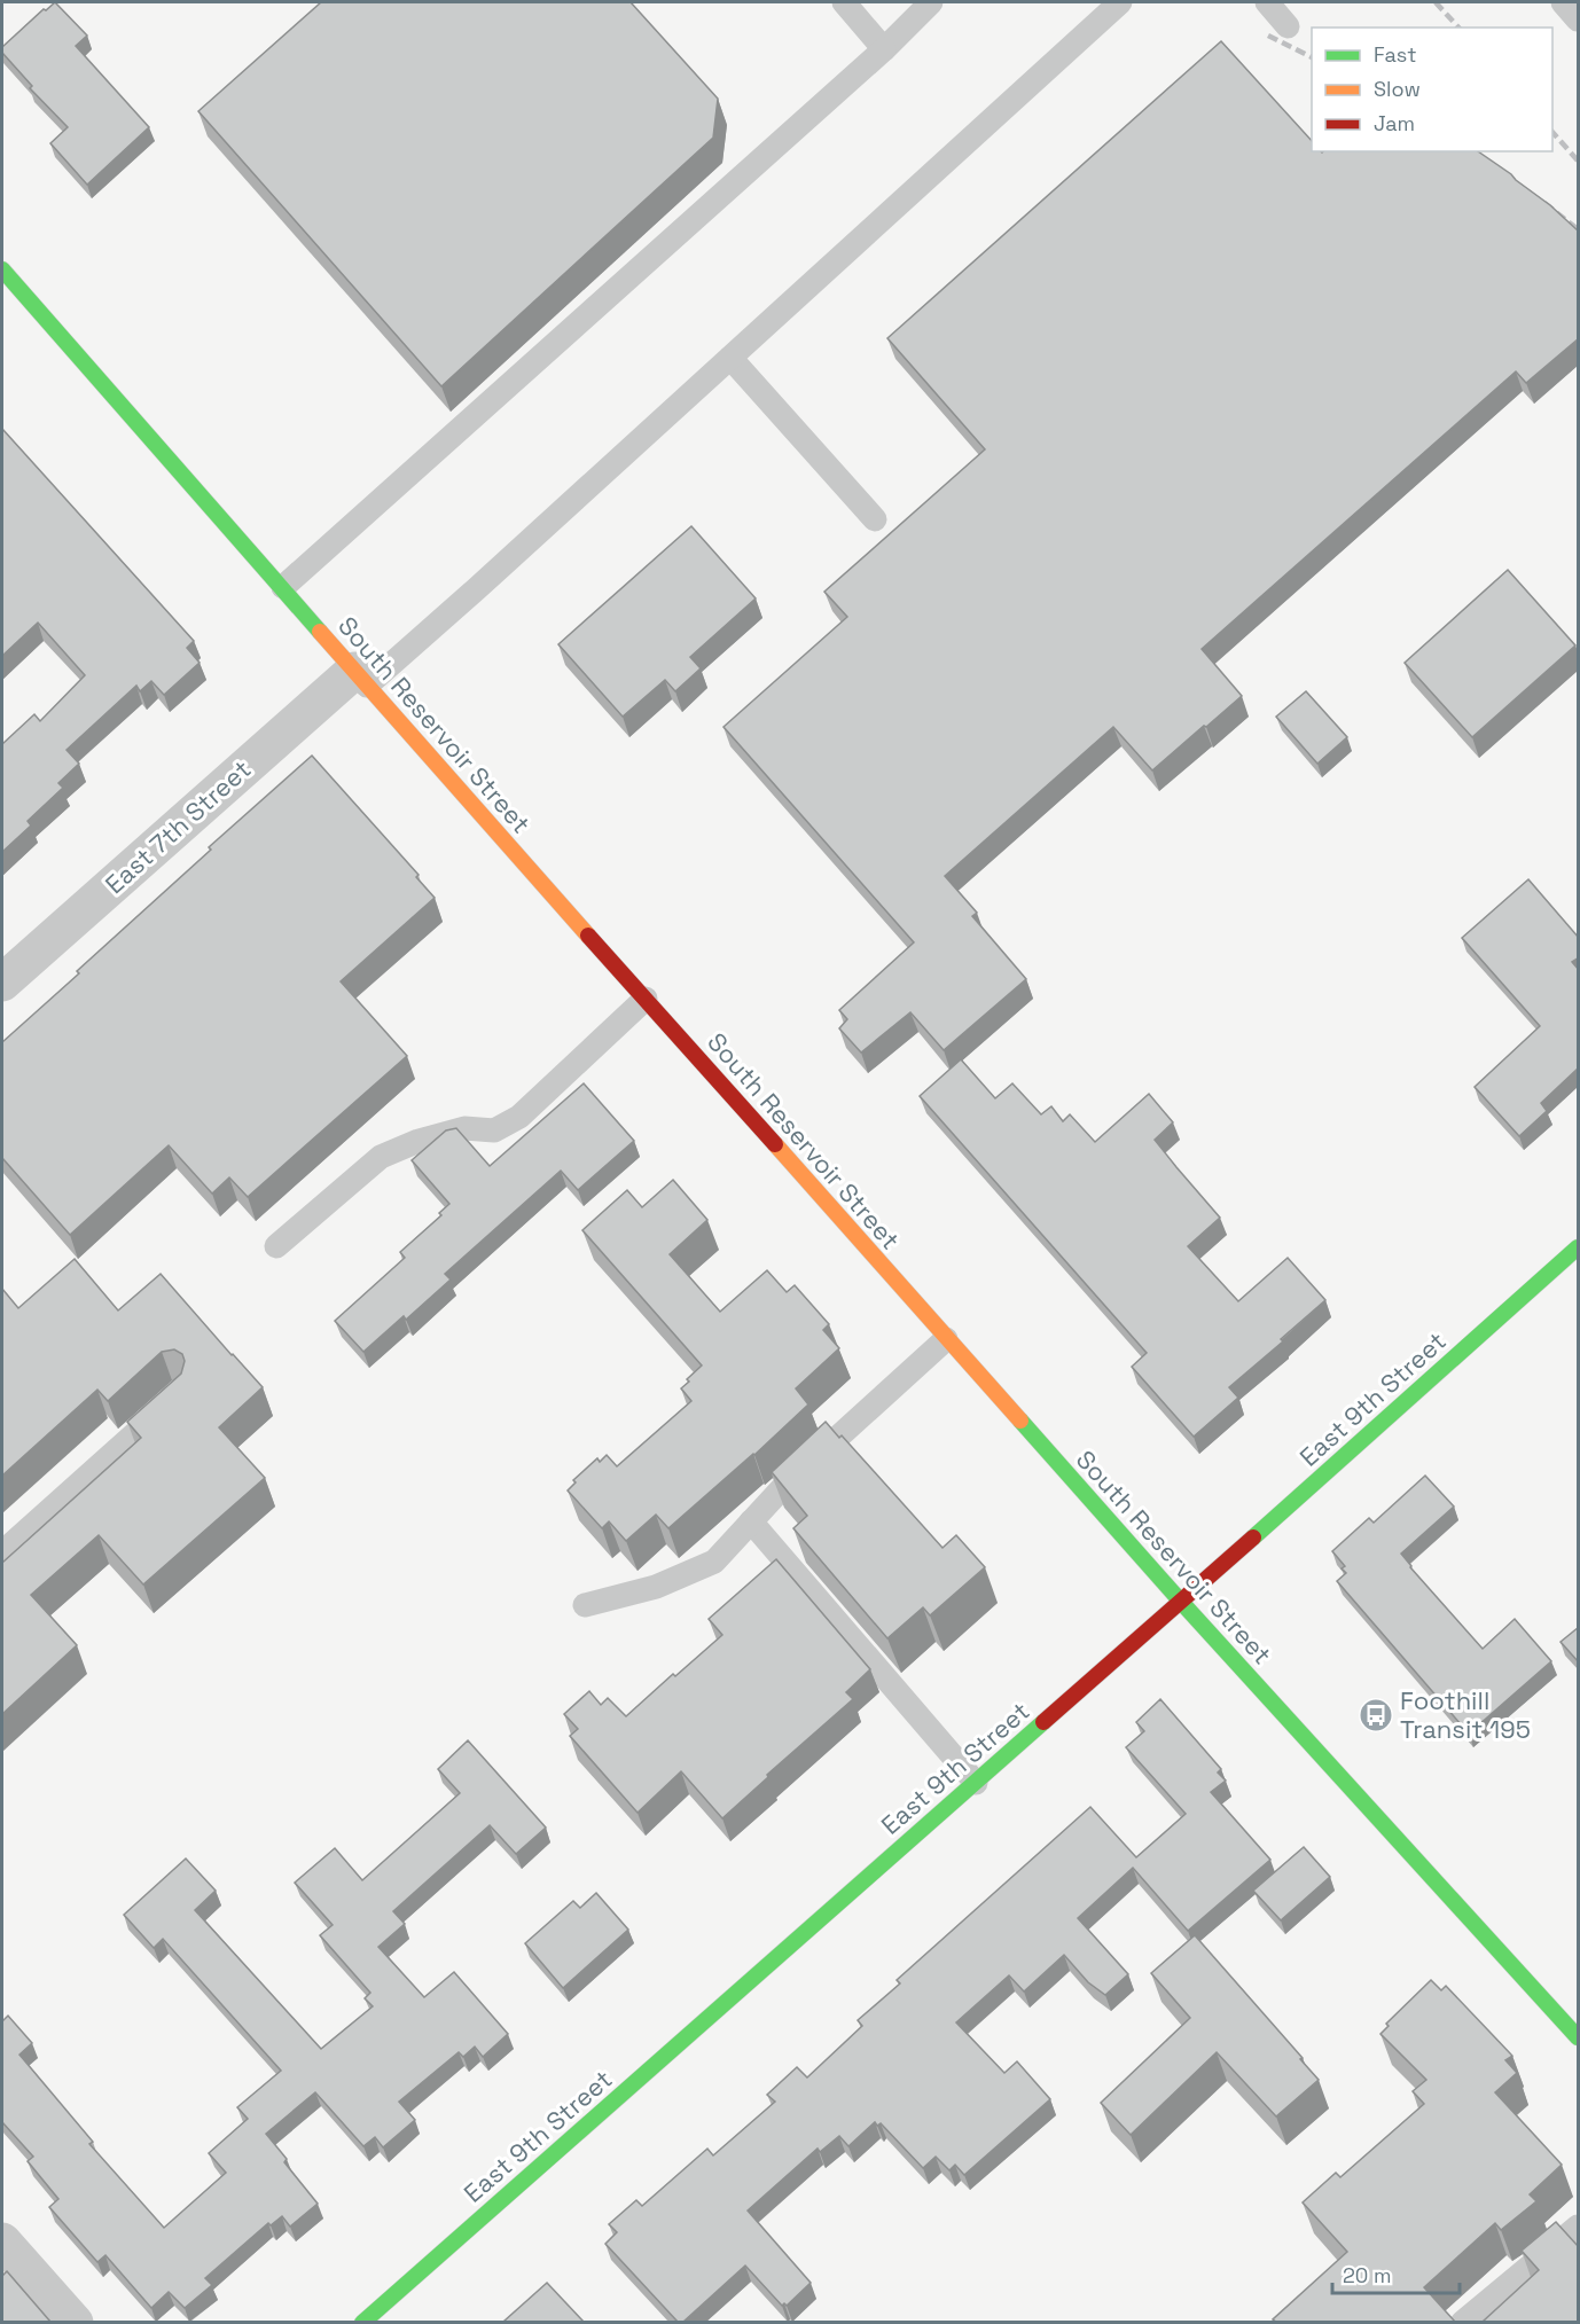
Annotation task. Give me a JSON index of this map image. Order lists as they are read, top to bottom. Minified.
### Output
{"streets":{"main road":["South Reservoir Street","East 9th Street"],"street":["East 7th Street"]},"crossings":[["South Reservoir Street","East 7th Street"],["South Reservoir Street","East 9th Street"]],"places":{"bus stop":["Foothill Transit 195"]},"legend":["Fast","Slow","Jam"],"scale_bar":"20 m"}
